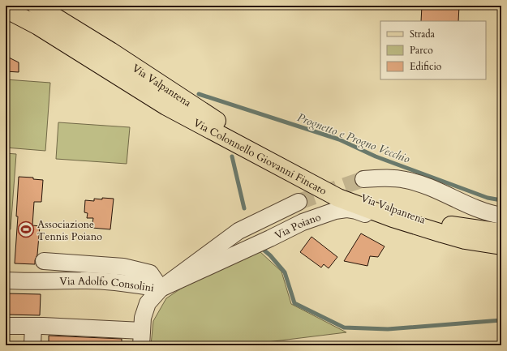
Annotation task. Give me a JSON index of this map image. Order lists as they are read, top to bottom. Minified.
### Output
{"streets":{"main road":["Via Valpantena","Via Colonnello Giovanni Fincato"],"street":["Via Poiano","Via Adolfo Consolini"]},"crossings":[["Via Colonnello Giovanni Fincato","Via Poiano"],["Via Poiano","Via Adolfo Consolini"]],"water":["Prognetto e Progno Vecchio"],"places":{"sports":["Associazione Tennis Poiano"]},"legend":["Strada","Parco","Edificio"]}
